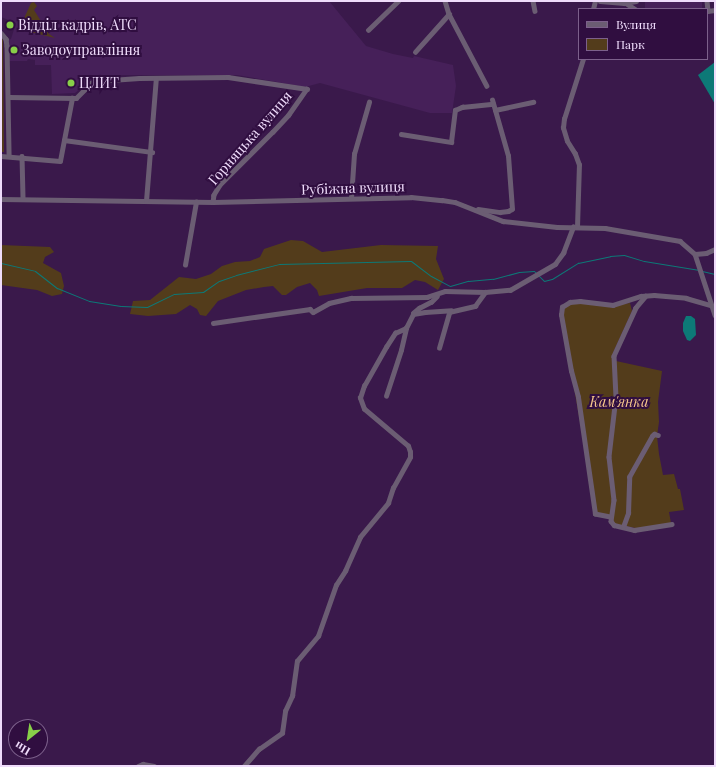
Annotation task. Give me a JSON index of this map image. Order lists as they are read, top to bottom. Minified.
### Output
{"streets":{"street":["Горняцька вулиця","Рубіжна вулиця"]},"crossings":[["Горняцька вулиця","Рубіжна вулиця"]],"parks":["Кам'янка"],"places":["Відділ кадрів, АТС","Заводоуправління","ЦЛИТ"],"legend":["Вулиця","Парк"],"north":"bottom left"}
